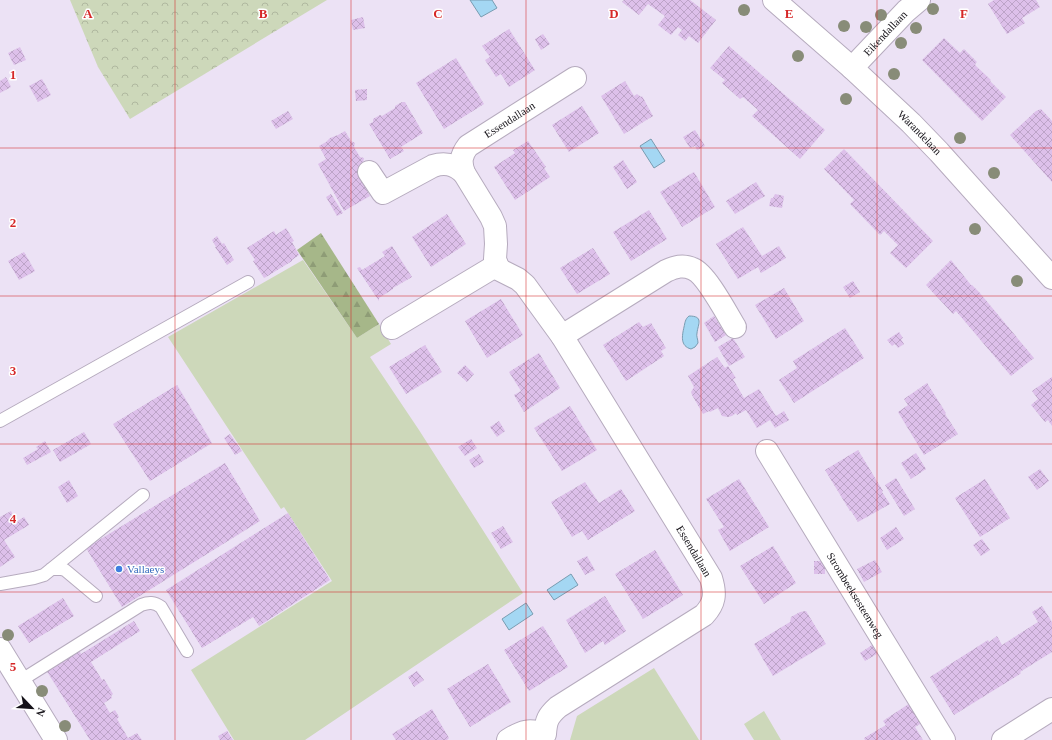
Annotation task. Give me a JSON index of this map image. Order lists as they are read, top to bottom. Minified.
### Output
{"streets":{"street":["Eikendallaan","Essendallaan","Warandelaan","Strombeeksesteenweg"]},"crossings":[["Eikendallaan","Warandelaan"]],"places":["Vallaeys"],"north":"bottom right","grid":{"columns":["A","B","C","D","E","F"],"rows":["1","2","3","4","5"]}}
